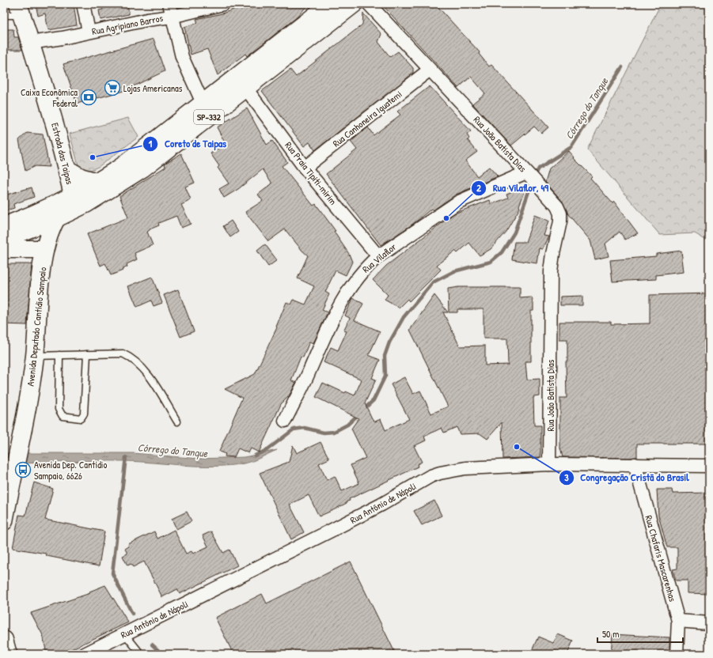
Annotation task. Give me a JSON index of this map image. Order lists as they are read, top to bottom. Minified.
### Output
{"streets":{"main road":["SP-332","Estrada das Taipas","Avenida Deputado Cantídio Sampaio"],"street":["Rua Agripiano Barros","Rua Canhoneira Iguatemi","Rua João Batista Dias","Rua Praia Tipiti-mirim","Rua Vilaflor","Rua Antônio de Nápoli","Rua Chafaris Mascarenhas"]},"crossings":[["Rua Agripiano Barros","Estrada das Taipas"],["SP-332","Estrada das Taipas"],["SP-332","Rua Praia Tipiti-mirim"],["SP-332","Avenida Deputado Cantídio Sampaio"],["Rua Canhoneira Iguatemi","Rua João Batista Dias"],["Rua Canhoneira Iguatemi","Rua Praia Tipiti-mirim"],["Rua João Batista Dias","Rua Vilaflor"],["Rua João Batista Dias","Rua Antônio de Nápoli"],["Estrada das Taipas","Avenida Deputado Cantídio Sampaio"],["Rua Praia Tipiti-mirim","Rua Vilaflor"],["Rua Antônio de Nápoli","Rua Chafaris Mascarenhas"]],"water":["Córrego do Tanque"],"places":{"supermarket":["Lojas Americanas"],"bank":["Caixa Econômica Federal"],"other":["Coreto de Taipas","Rua Vilaflor, 49","Congregação Cristã do Brasil"],"bus stop":["Avenida Dep. Cantidio Sampaio, 6626"]},"scale_bar":"50 m"}
